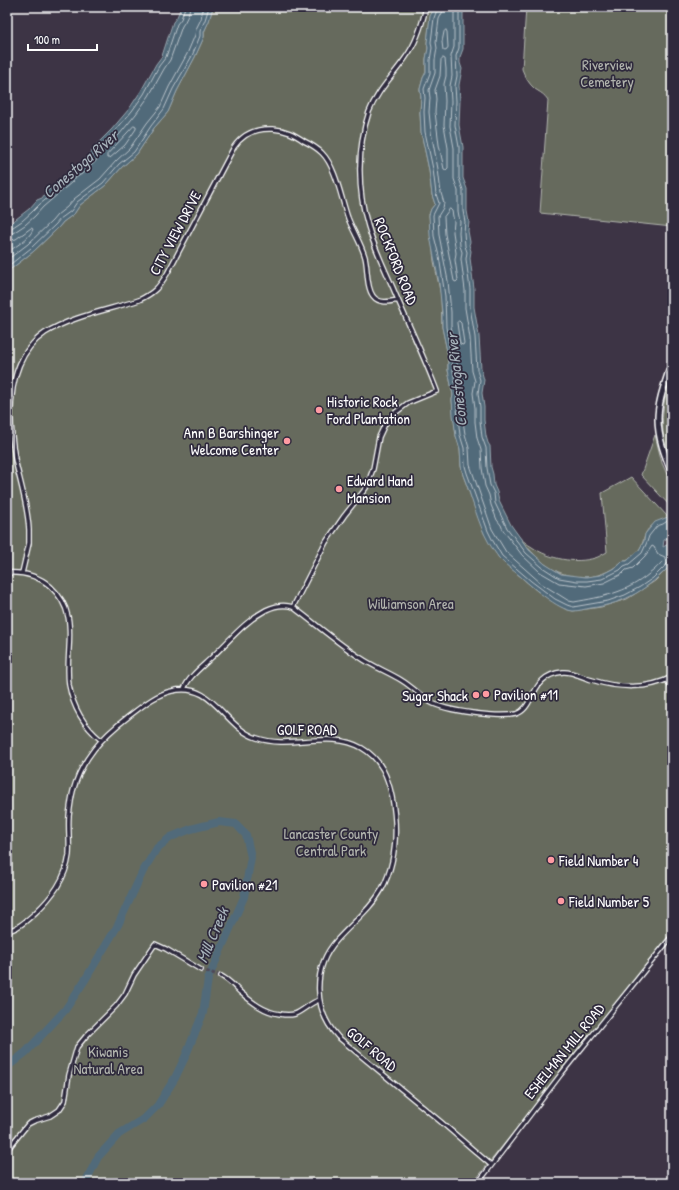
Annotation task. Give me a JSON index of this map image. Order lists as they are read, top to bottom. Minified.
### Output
{"streets":{"street":["CITY VIEW DRIVE","ROCKFORD ROAD","GOLF ROAD","ESHELMAN MILL ROAD"]},"crossings":[["CITY VIEW DRIVE","ROCKFORD ROAD"],["GOLF ROAD","ESHELMAN MILL ROAD"]],"water":["Conestoga River","Mill Creek"],"parks":["Riverview Cemetery","Williamson Area","Lancaster County Central Park","Kiwanis Natural Area"],"places":["Historic Rock Ford Plantation","Ann B Barshinger Welcome Center","Edward Hand Mansion","Pavilion #11","Sugar Shack","Field Number 4","Pavilion #21","Field Number 5"],"scale_bar":"100 m"}
